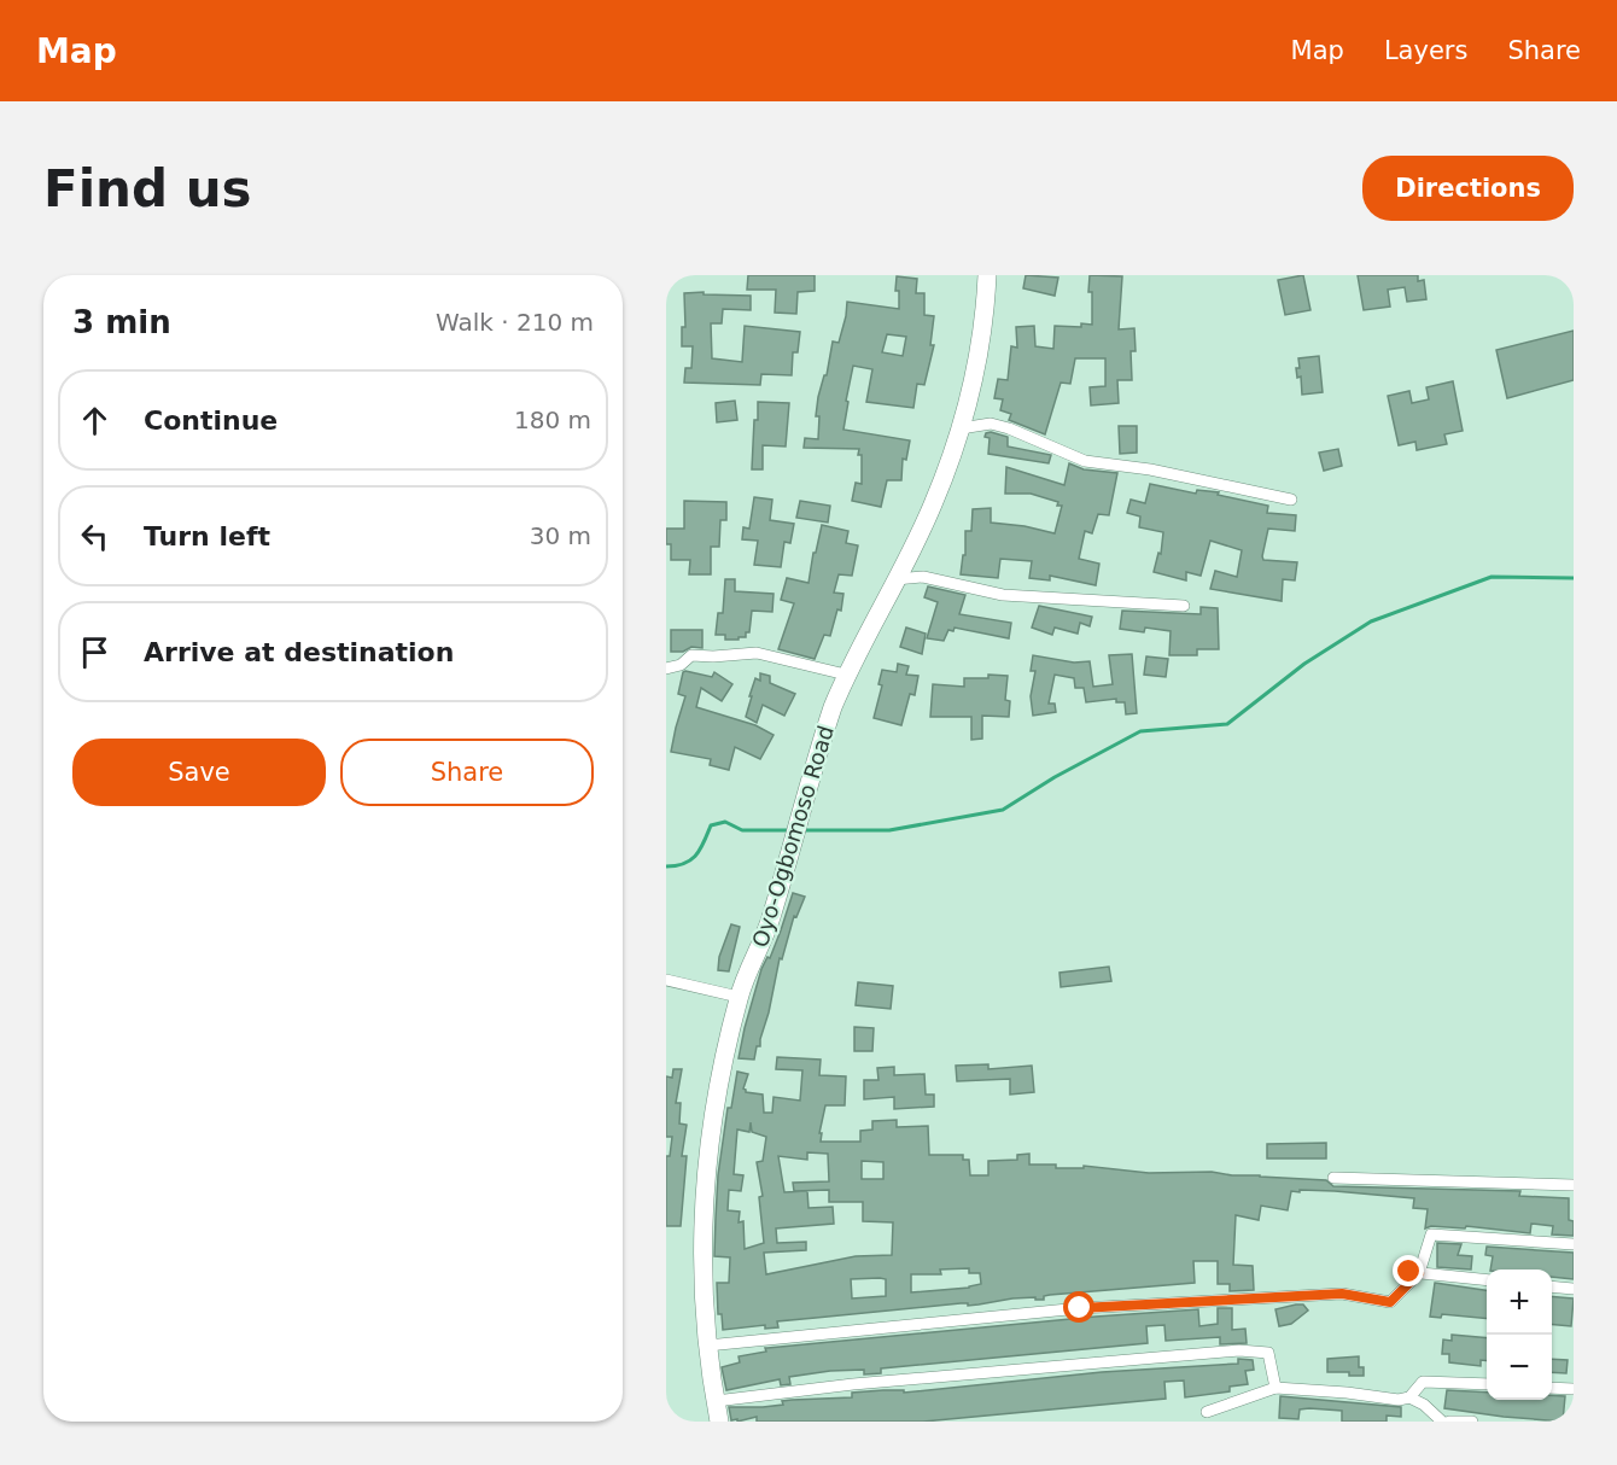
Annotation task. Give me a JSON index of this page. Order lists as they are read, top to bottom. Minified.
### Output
{"streets":{"highway":["Oyo-Ogbomoso Road"]},"page":{"header":"Map","nav":["Map","Layers","Share"],"buttons":["Directions",["Save","Share"]],"title":"Find us","heading":["3 min","Walk · 210 m"],"list":[["Continue","180 m"],["Turn left","30 m"],"Arrive at destination"],"map_buttons":["+","−"]}}
